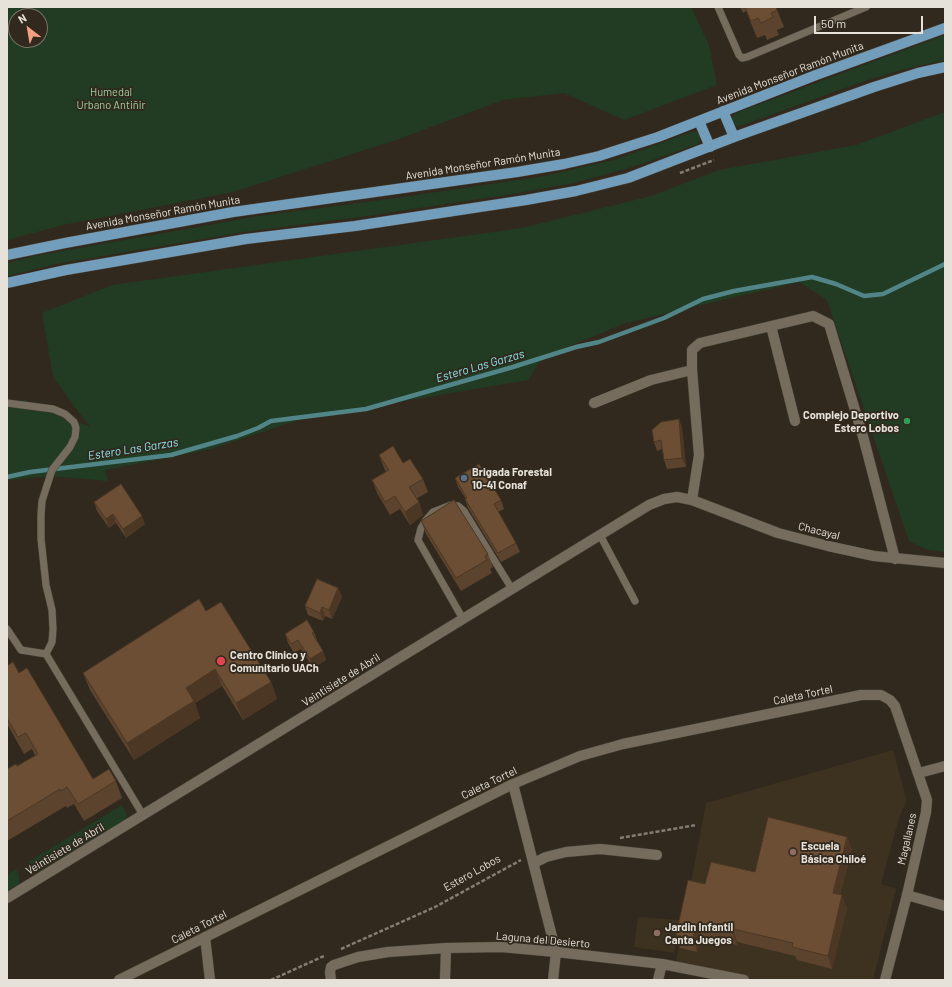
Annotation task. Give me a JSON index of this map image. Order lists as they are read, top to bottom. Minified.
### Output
{"streets":{"main road":["Avenida Monseñor Ramón Munita"],"street":["Chacayal","Veintisiete de Abril","Caleta Tortel","Magallanes","Laguna del Desierto"],"path":["Estero Lobos"]},"crossings":[["Chacayal","Veintisiete de Abril"],["Caleta Tortel","Magallanes"]],"water":["Estero Las Garzas"],"parks":["Humedal Urbano Antiñir"],"places":["Complejo Deportivo Estero Lobos","Brigada Forestal 10-41 Conaf","Centro Clínico y Comunitario UACh","Escuela Básica Chiloé","Jardin Infantil Canta Juegos"],"scale_bar":"50 m","north":"top left"}
